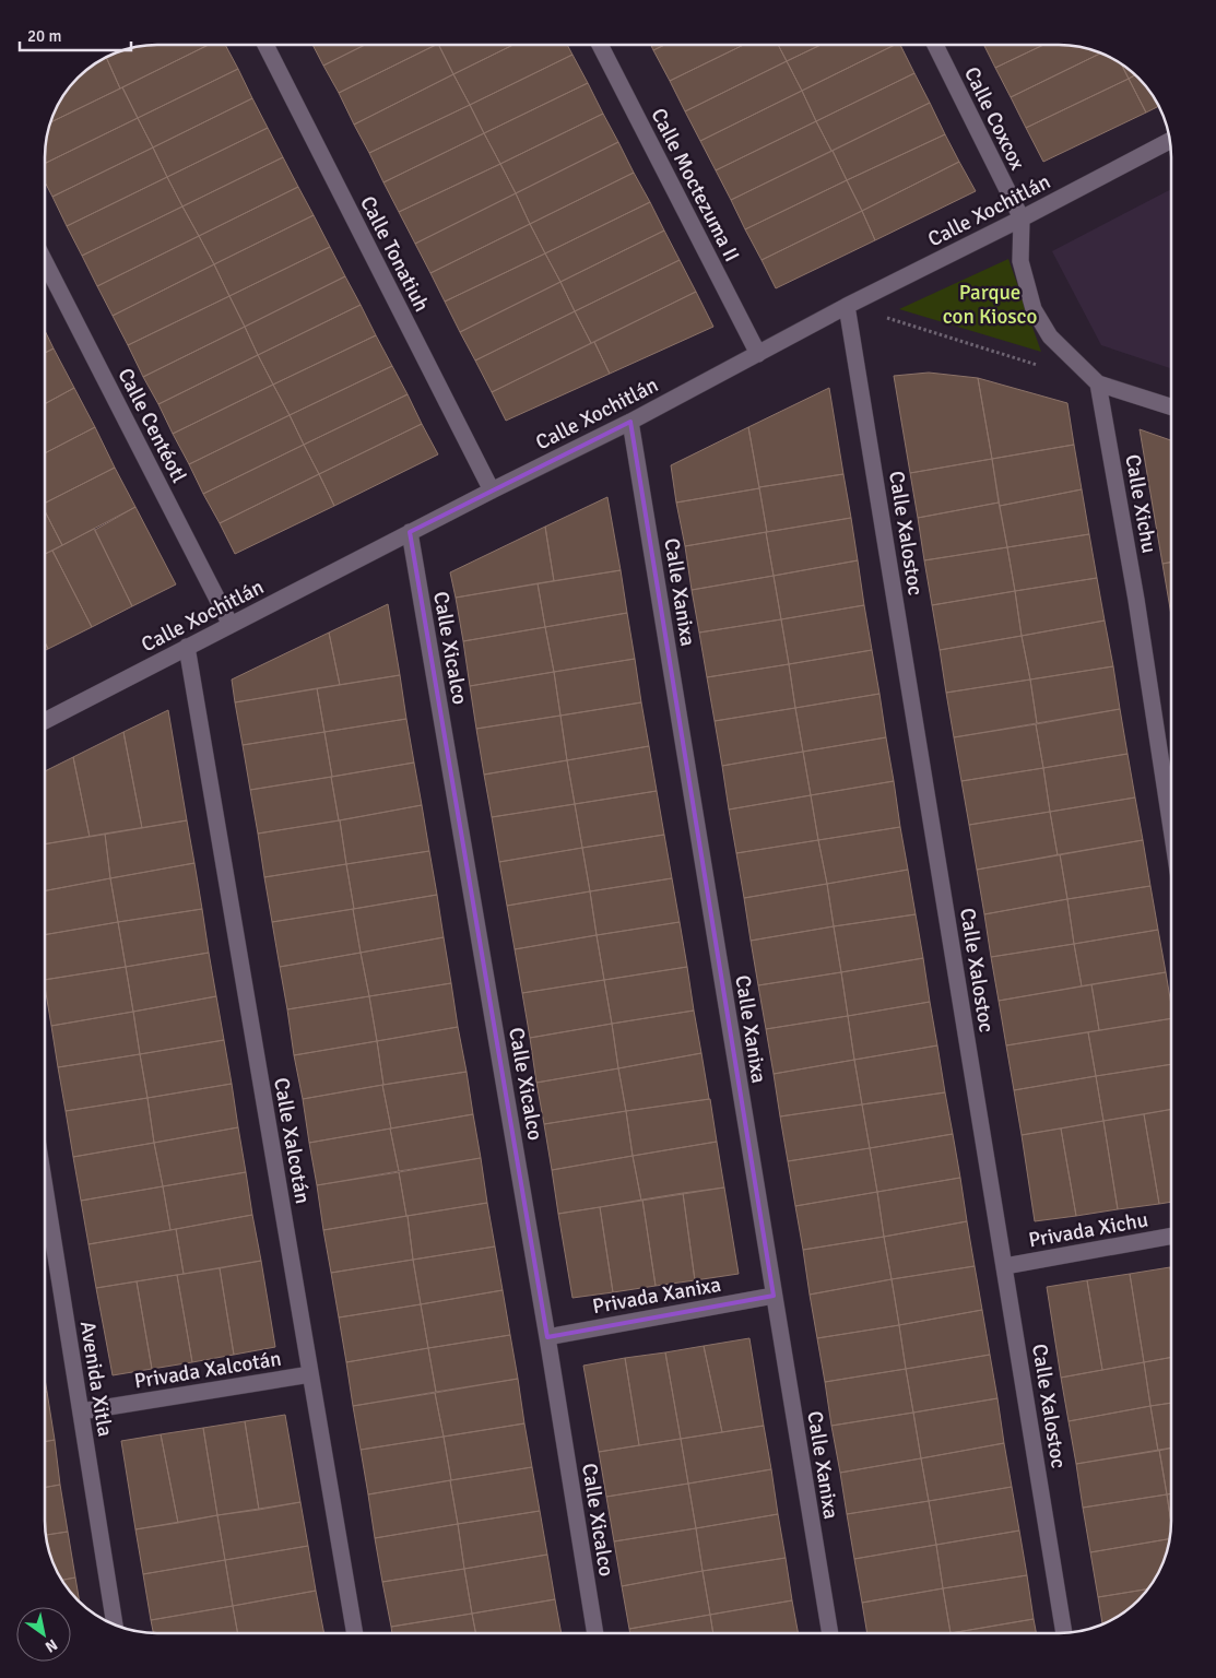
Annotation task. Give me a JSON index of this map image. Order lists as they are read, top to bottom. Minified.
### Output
{"streets":{"street":["Calle Coxcox","Calle Moctezuma II","Calle Xochitlán","Calle Tonatiuh","Calle Centéotl","Calle Xichu","Calle Xalostoc","Calle Xanixa","Calle Xicalco","Calle Xalcotán","Privada Xichu","Privada Xanixa","Privada Xalcotán","Avenida Xitla"]},"crossings":[["Calle Coxcox","Calle Xochitlán"],["Calle Moctezuma II","Calle Xochitlán"],["Calle Xochitlán","Calle Tonatiuh"],["Calle Xochitlán","Calle Centéotl"],["Calle Xochitlán","Calle Xalostoc"],["Calle Xochitlán","Calle Xanixa"],["Calle Xochitlán","Calle Xicalco"],["Calle Xochitlán","Calle Xalcotán"],["Calle Xalostoc","Privada Xichu"],["Calle Xanixa","Privada Xanixa"],["Calle Xicalco","Privada Xanixa"],["Calle Xalcotán","Privada Xalcotán"],["Privada Xalcotán","Avenida Xitla"]],"parks":["Parque con Kiosco"],"scale_bar":"20 m","north":"bottom right"}
